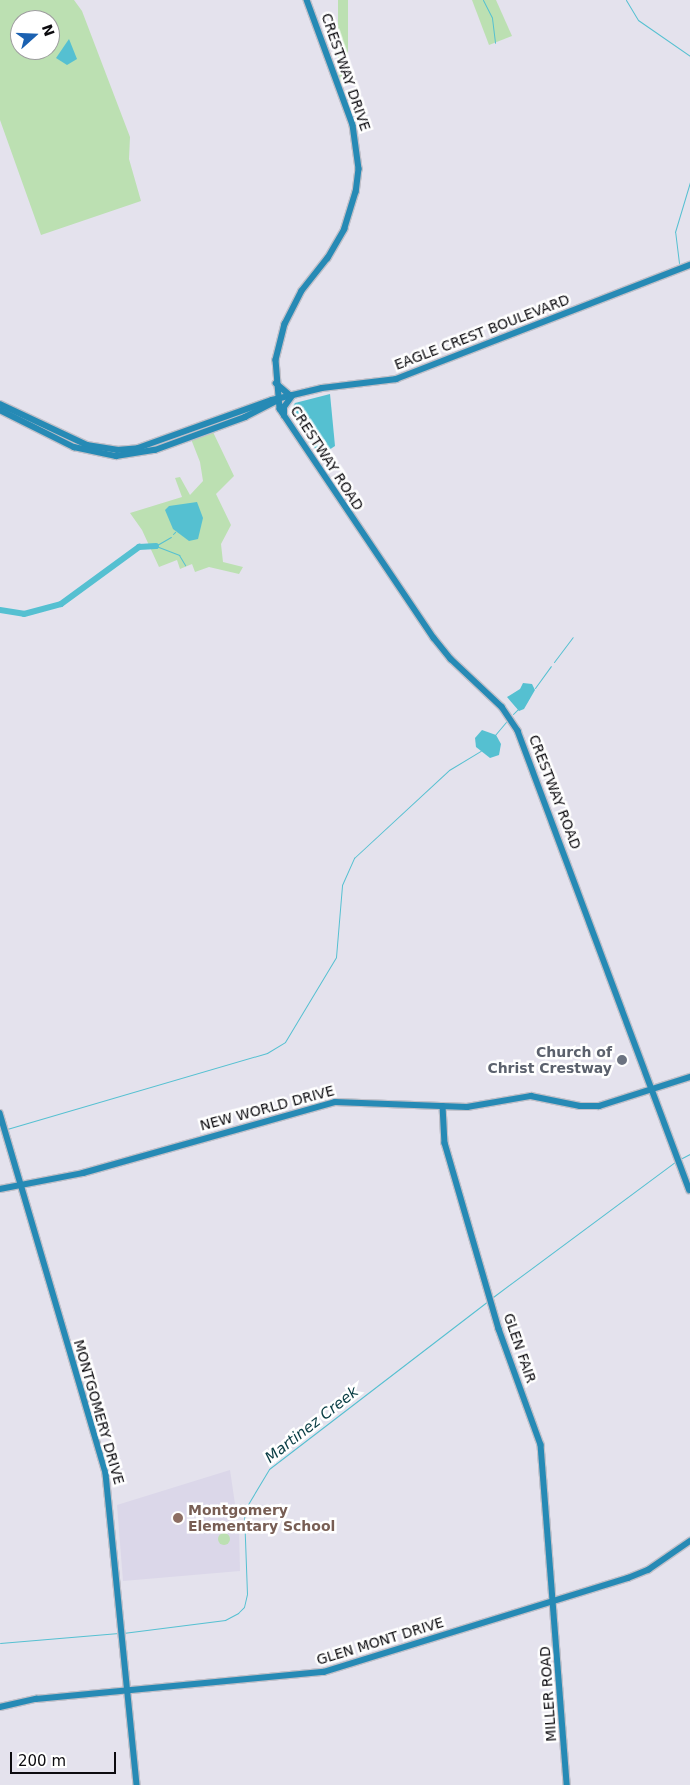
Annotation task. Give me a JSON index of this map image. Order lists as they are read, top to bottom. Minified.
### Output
{"streets":{"main road":["CRESTWAY DRIVE","EAGLE CREST BOULEVARD","CRESTWAY ROAD","NEW WORLD DRIVE","GLEN FAIR","MONTGOMERY DRIVE","GLEN MONT DRIVE","MILLER ROAD"]},"crossings":[["CRESTWAY DRIVE","EAGLE CREST BOULEVARD"],["CRESTWAY DRIVE","CRESTWAY ROAD"],["EAGLE CREST BOULEVARD","CRESTWAY ROAD"],["CRESTWAY ROAD","NEW WORLD DRIVE"],["NEW WORLD DRIVE","GLEN FAIR"],["NEW WORLD DRIVE","MONTGOMERY DRIVE"],["GLEN FAIR","GLEN MONT DRIVE"],["GLEN FAIR","MILLER ROAD"],["MONTGOMERY DRIVE","GLEN MONT DRIVE"],["GLEN MONT DRIVE","MILLER ROAD"]],"water":["Martinez Creek"],"places":["Church of Christ Crestway","Montgomery Elementary School"],"scale_bar":"200 m","north":"right"}
